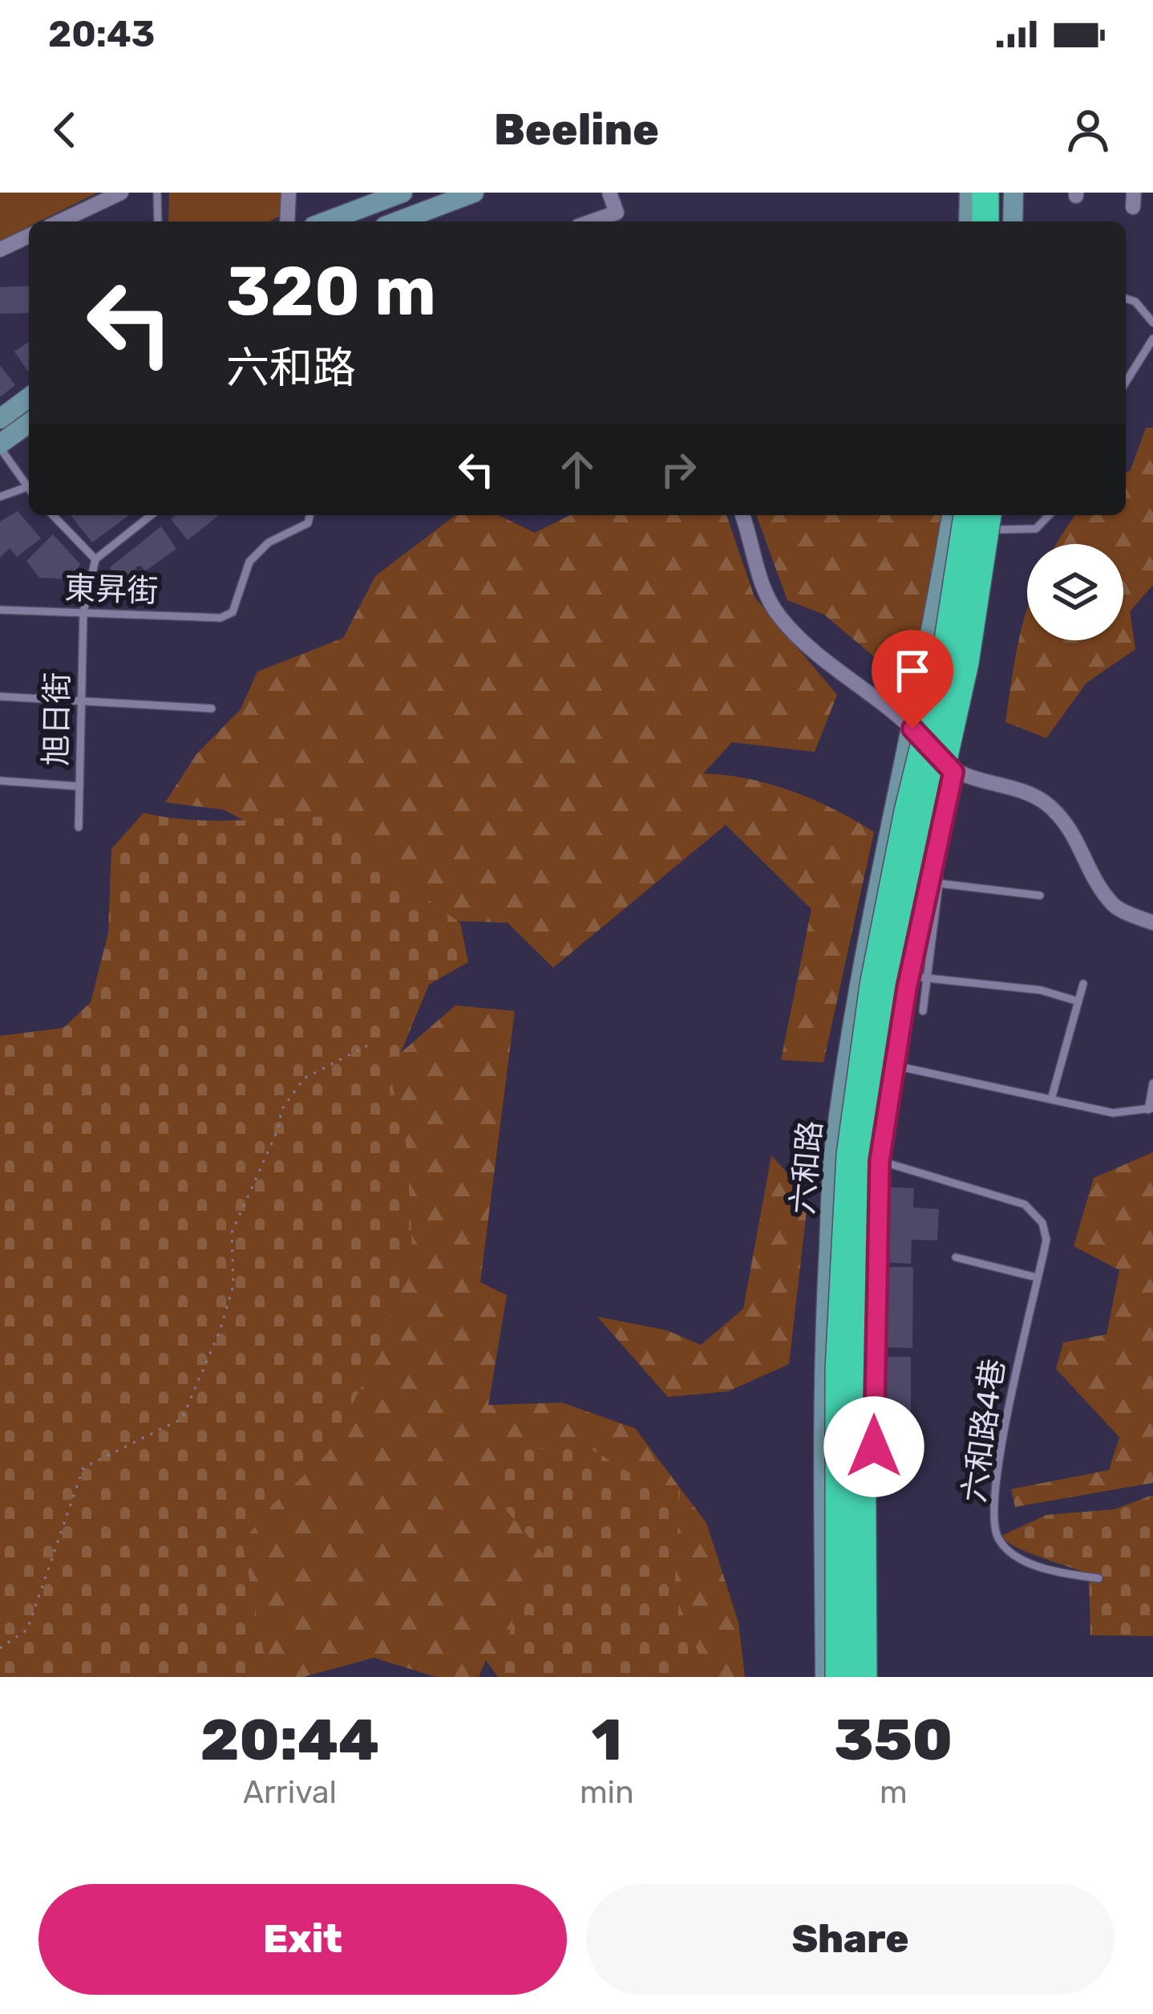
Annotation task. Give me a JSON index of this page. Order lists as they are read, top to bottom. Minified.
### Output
{"streets":{"main road":["六和路"],"lane":["東昇街","旭日街","六和路4巷"]},"crossings":[["東昇街","旭日街"]],"page":{"status":"20:43","header":"Beeline","turn":["320 m","六和路"],"eta":["20:44","Arrival","1","min","350","m"],"buttons":["Exit","Share"]}}
